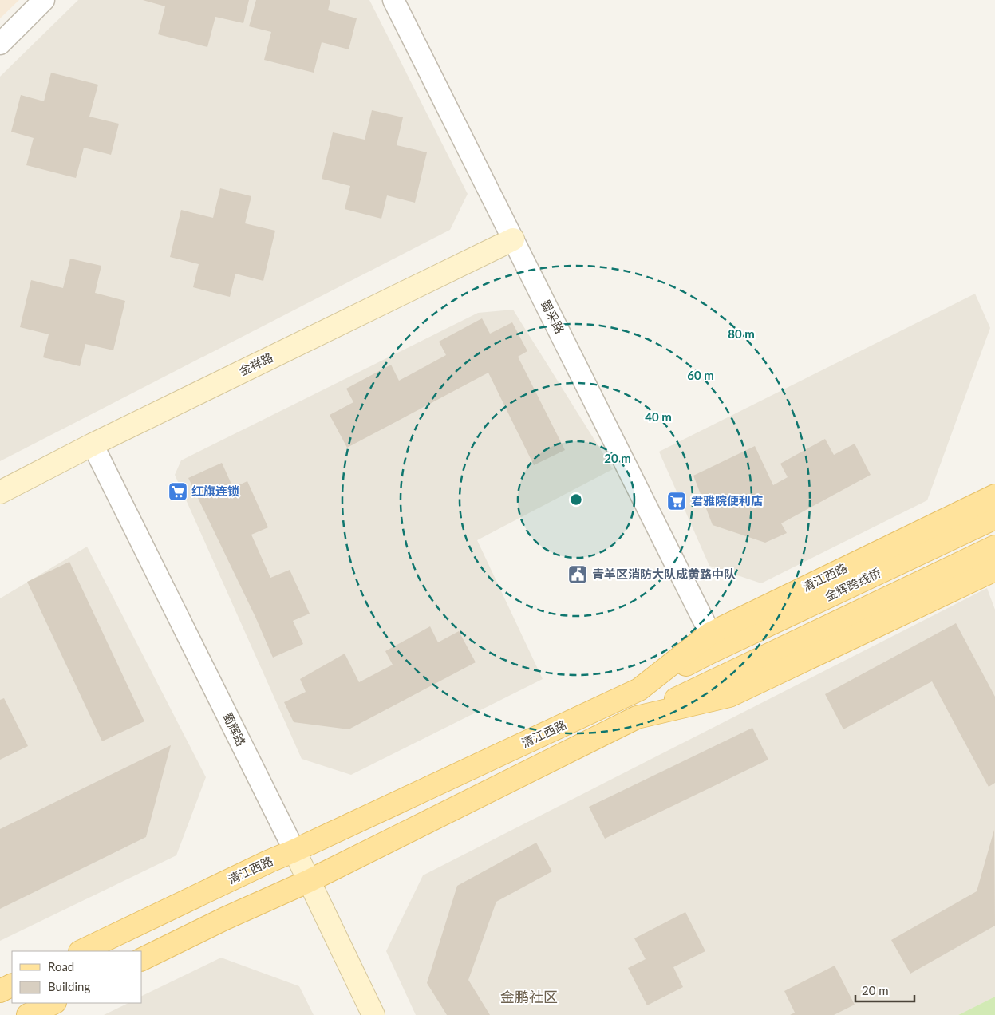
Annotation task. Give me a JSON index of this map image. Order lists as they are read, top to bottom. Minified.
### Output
{"streets":{"main road":["清江西路","金辉跨线桥"],"street":["蜀采路","金祥路","蜀辉路"]},"crossings":[["蜀采路","金祥路"],["蜀采路","清江西路"],["蜀采路","金辉跨线桥"],["金祥路","蜀辉路"],["清江西路","金辉跨线桥"],["清江西路","蜀辉路"]],"districts":["金鹏社区"],"places":{"supermarket":["红旗连锁","君雅院便利店"],"public building":["青羊区消防大队成黄路中队"]},"legend":["Road","Building"],"scale_bar":"20 m","rings":["80 m","60 m","40 m","20 m"]}
